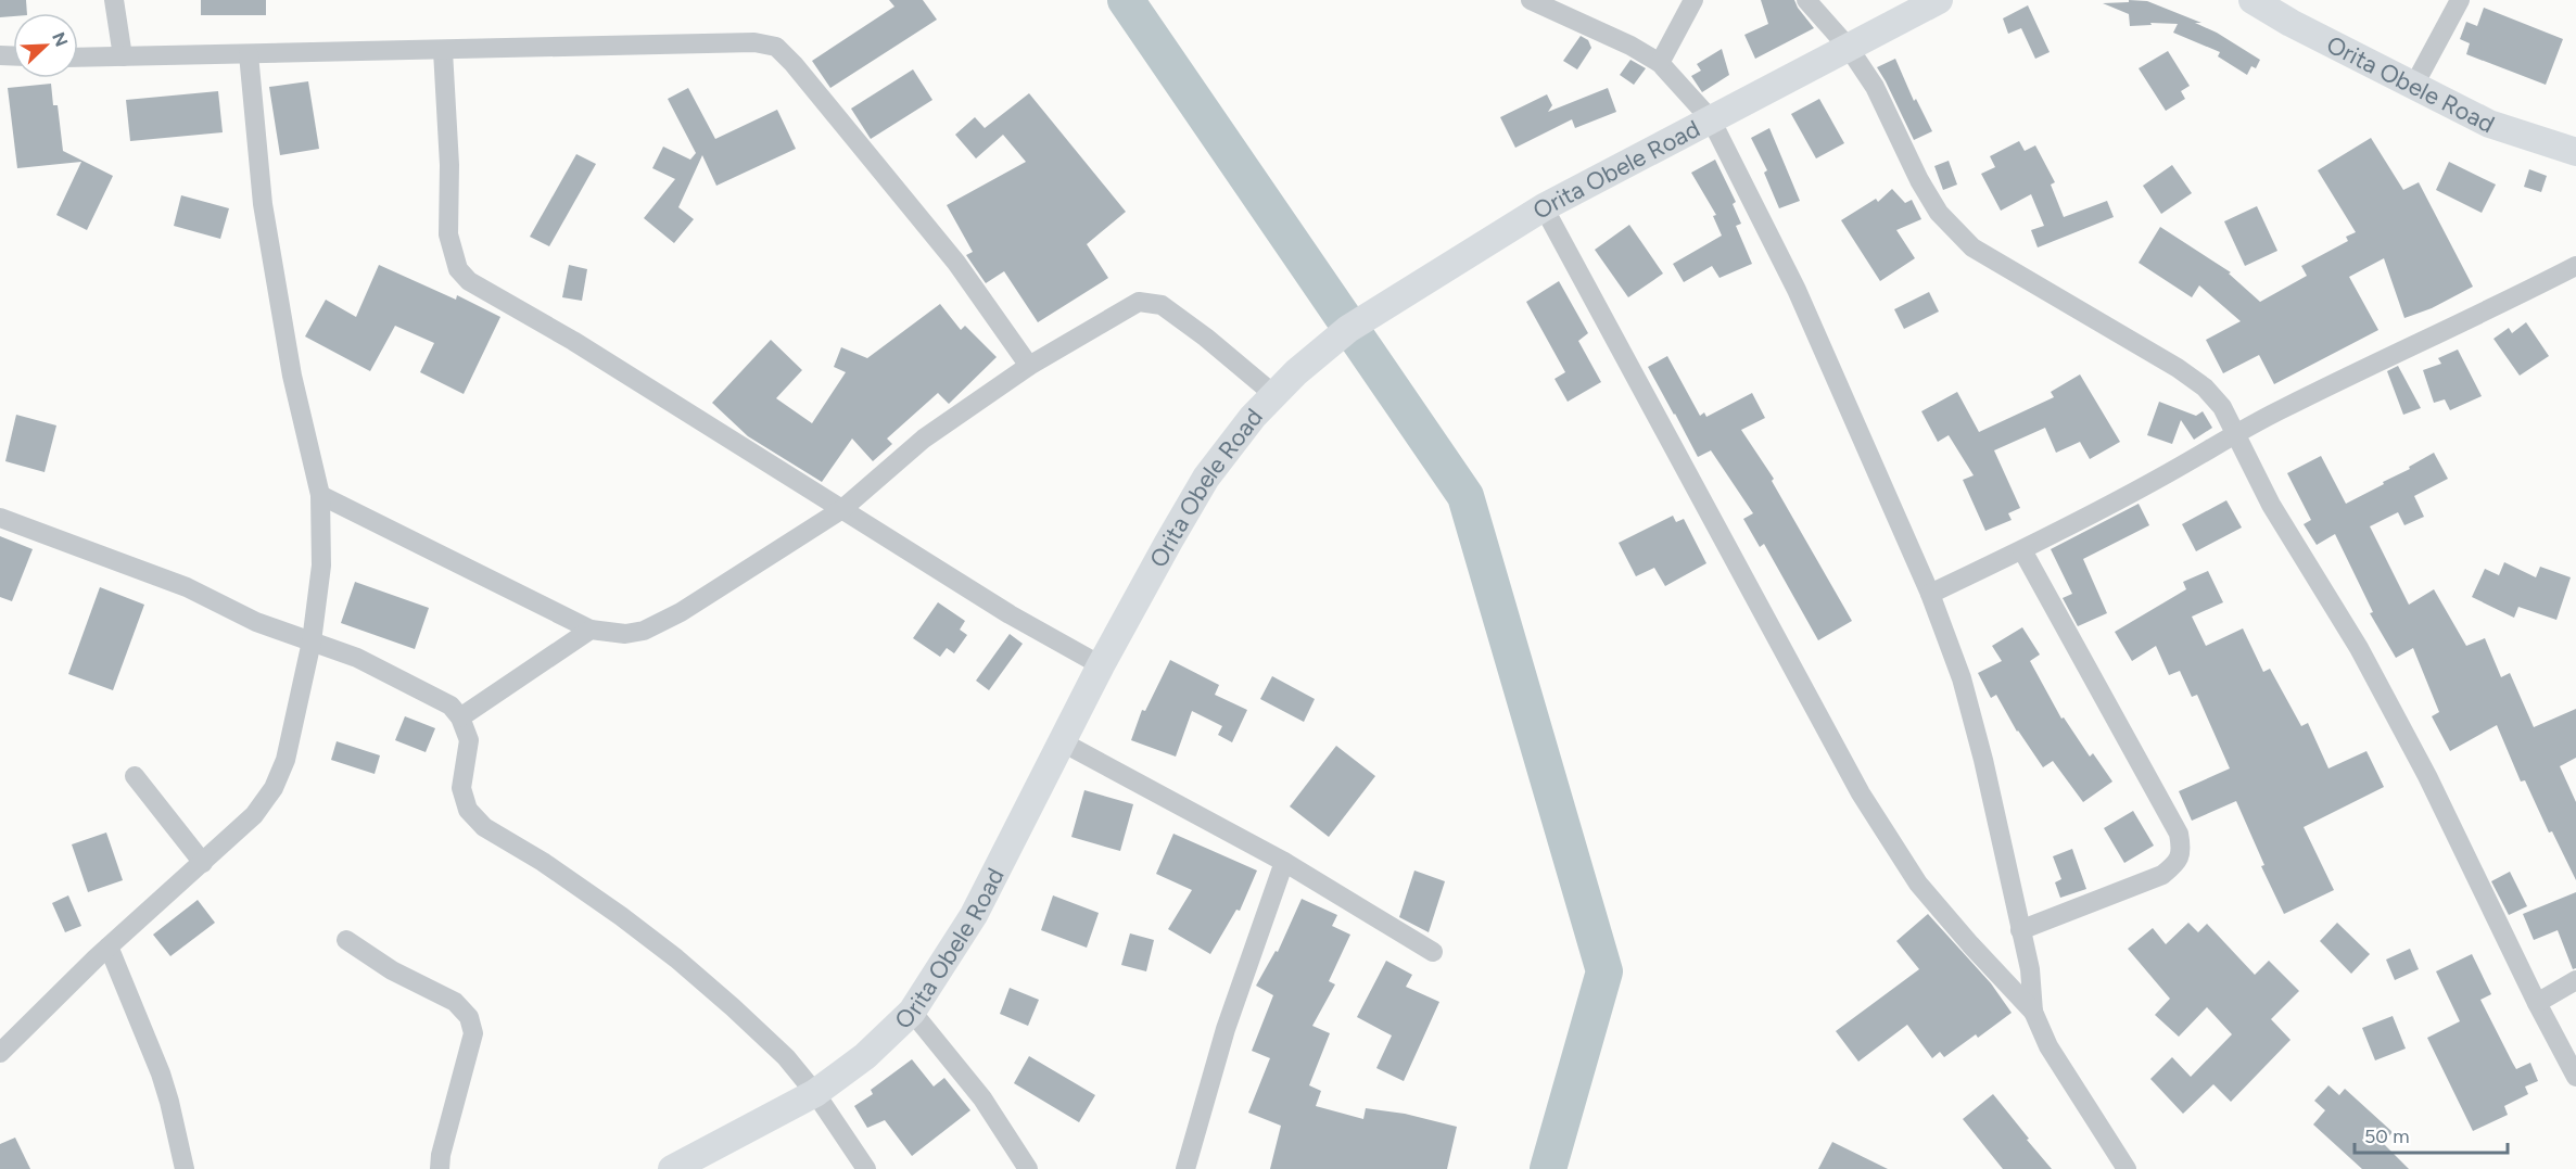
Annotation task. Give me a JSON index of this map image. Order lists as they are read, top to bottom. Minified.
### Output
{"streets":{"main road":["Orita Obele Road"]},"scale_bar":"50 m","north":"top right"}
